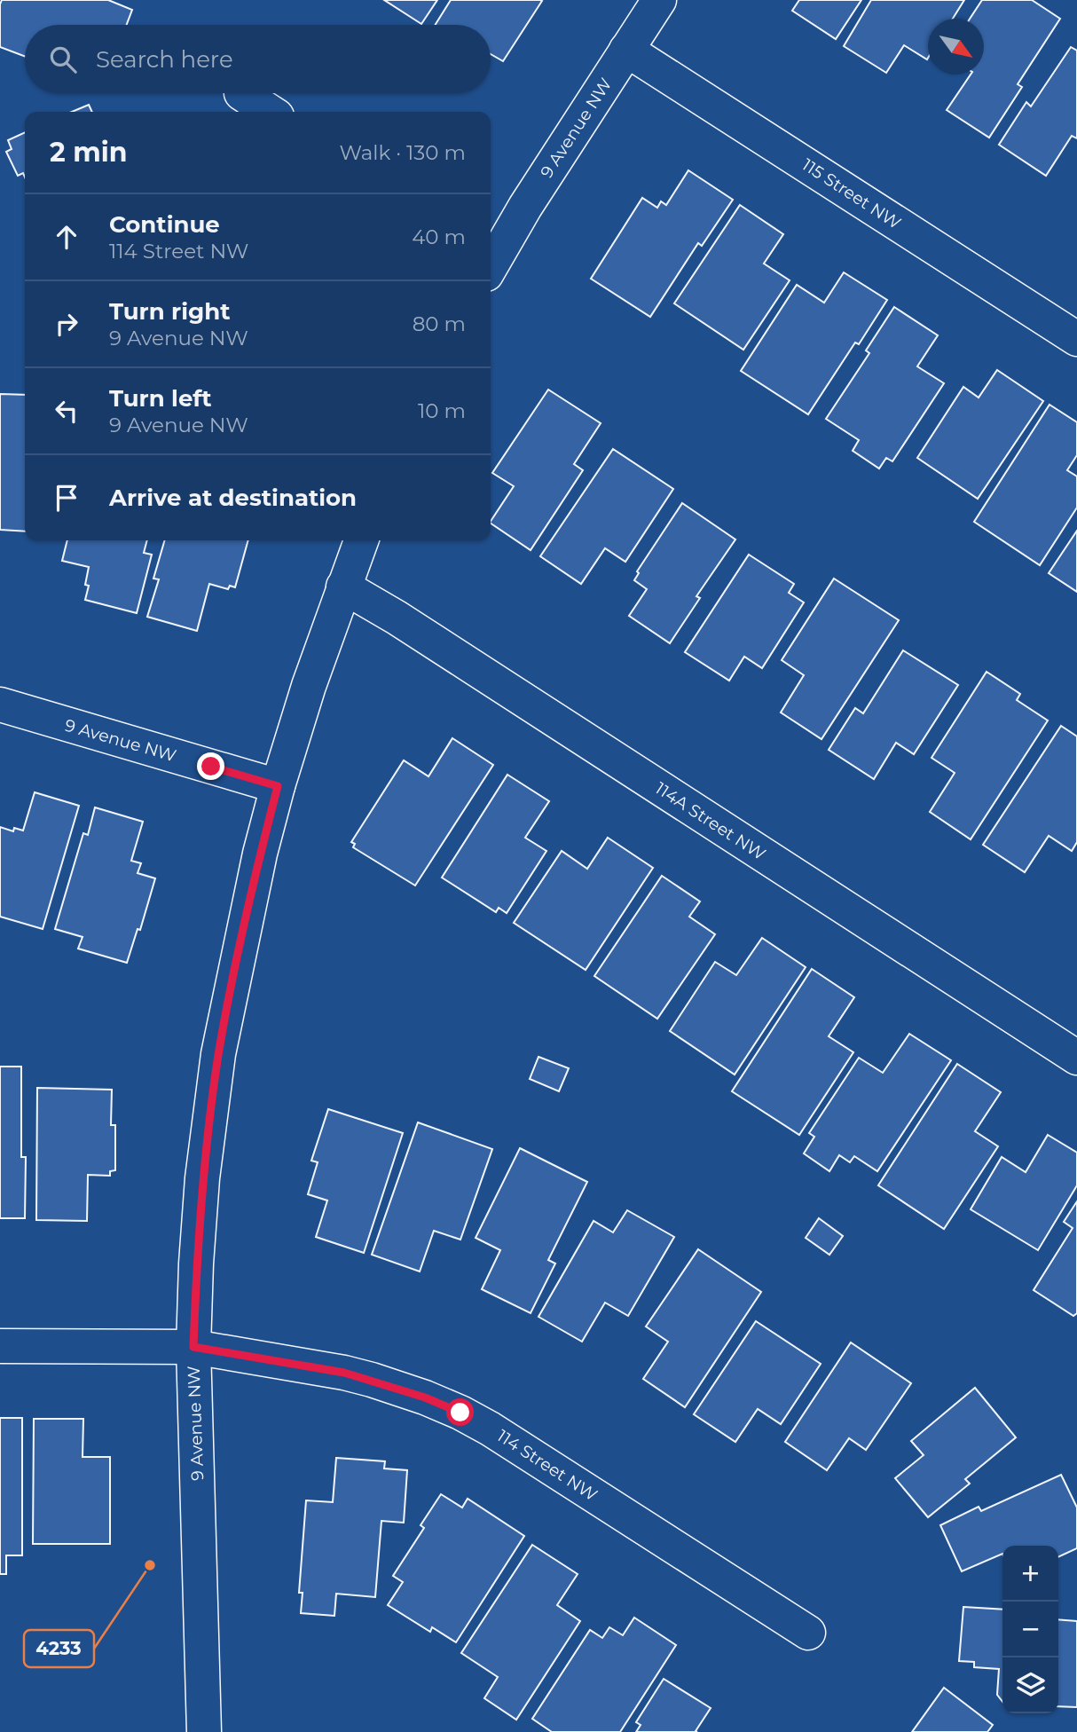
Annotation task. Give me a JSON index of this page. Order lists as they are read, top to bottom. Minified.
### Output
{"streets":{"street":["9 Avenue NW","115 Street NW","114A Street NW","114 Street NW"]},"crossings":[["9 Avenue NW","115 Street NW"],["9 Avenue NW","114A Street NW"],["9 Avenue NW","114 Street NW"]],"places":["4233"],"north":"bottom right","page":{"search":"Search here","heading":["2 min","Walk · 130 m"],"list":[["Continue","114 Street NW","40 m"],["Turn right","9 Avenue NW","80 m"],["Turn left","9 Avenue NW","10 m"],"Arrive at destination"],"map_buttons":["+","−"]}}
